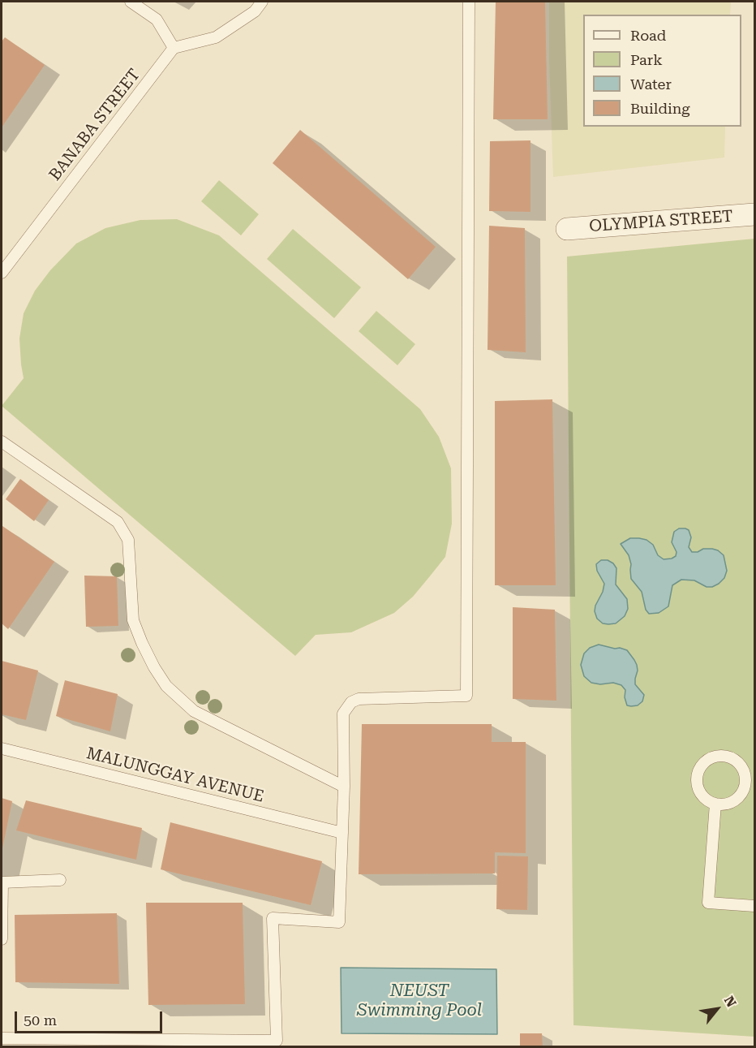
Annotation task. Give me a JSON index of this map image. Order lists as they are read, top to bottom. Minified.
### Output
{"streets":{"street":["OLYMPIA STREET"],"lane":["BANABA STREET","MALUNGGAY AVENUE"]},"water":["NEUST Swimming Pool"],"legend":["Road","Park","Water","Building"],"scale_bar":"50 m","north":"top right"}
